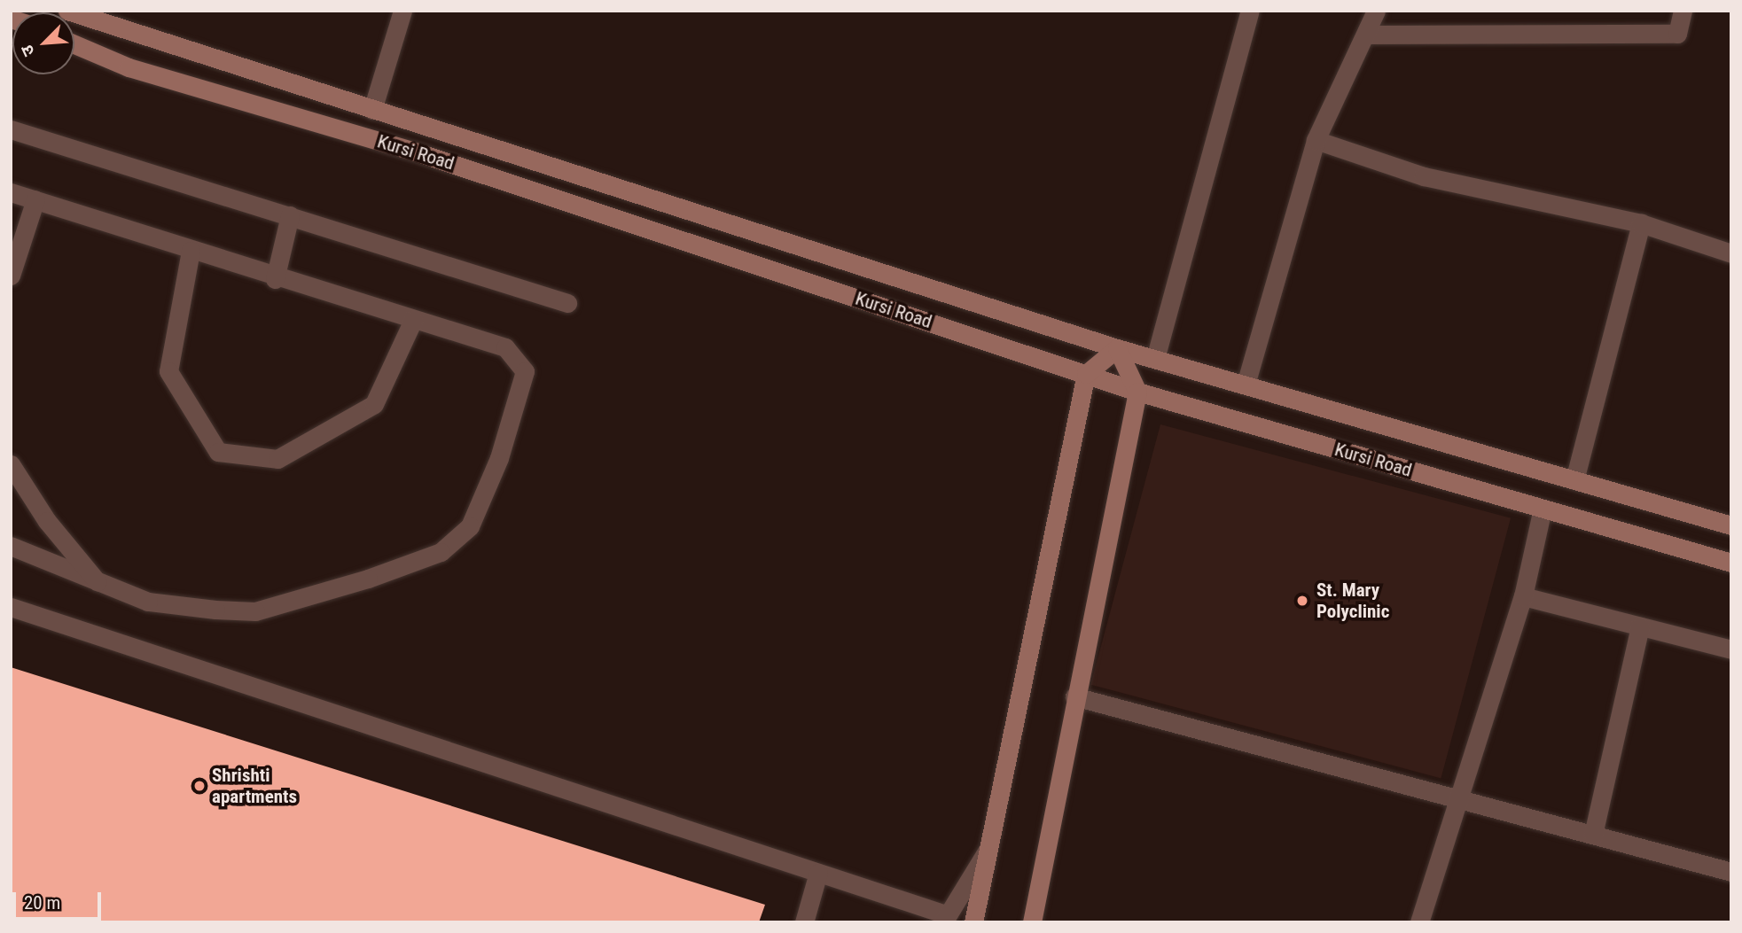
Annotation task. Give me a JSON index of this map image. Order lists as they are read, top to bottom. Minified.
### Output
{"streets":{"main road":["Kursi Road"]},"places":["St. Mary Polyclinic","Shrishti apartments"],"scale_bar":"20 m","north":"bottom left"}
